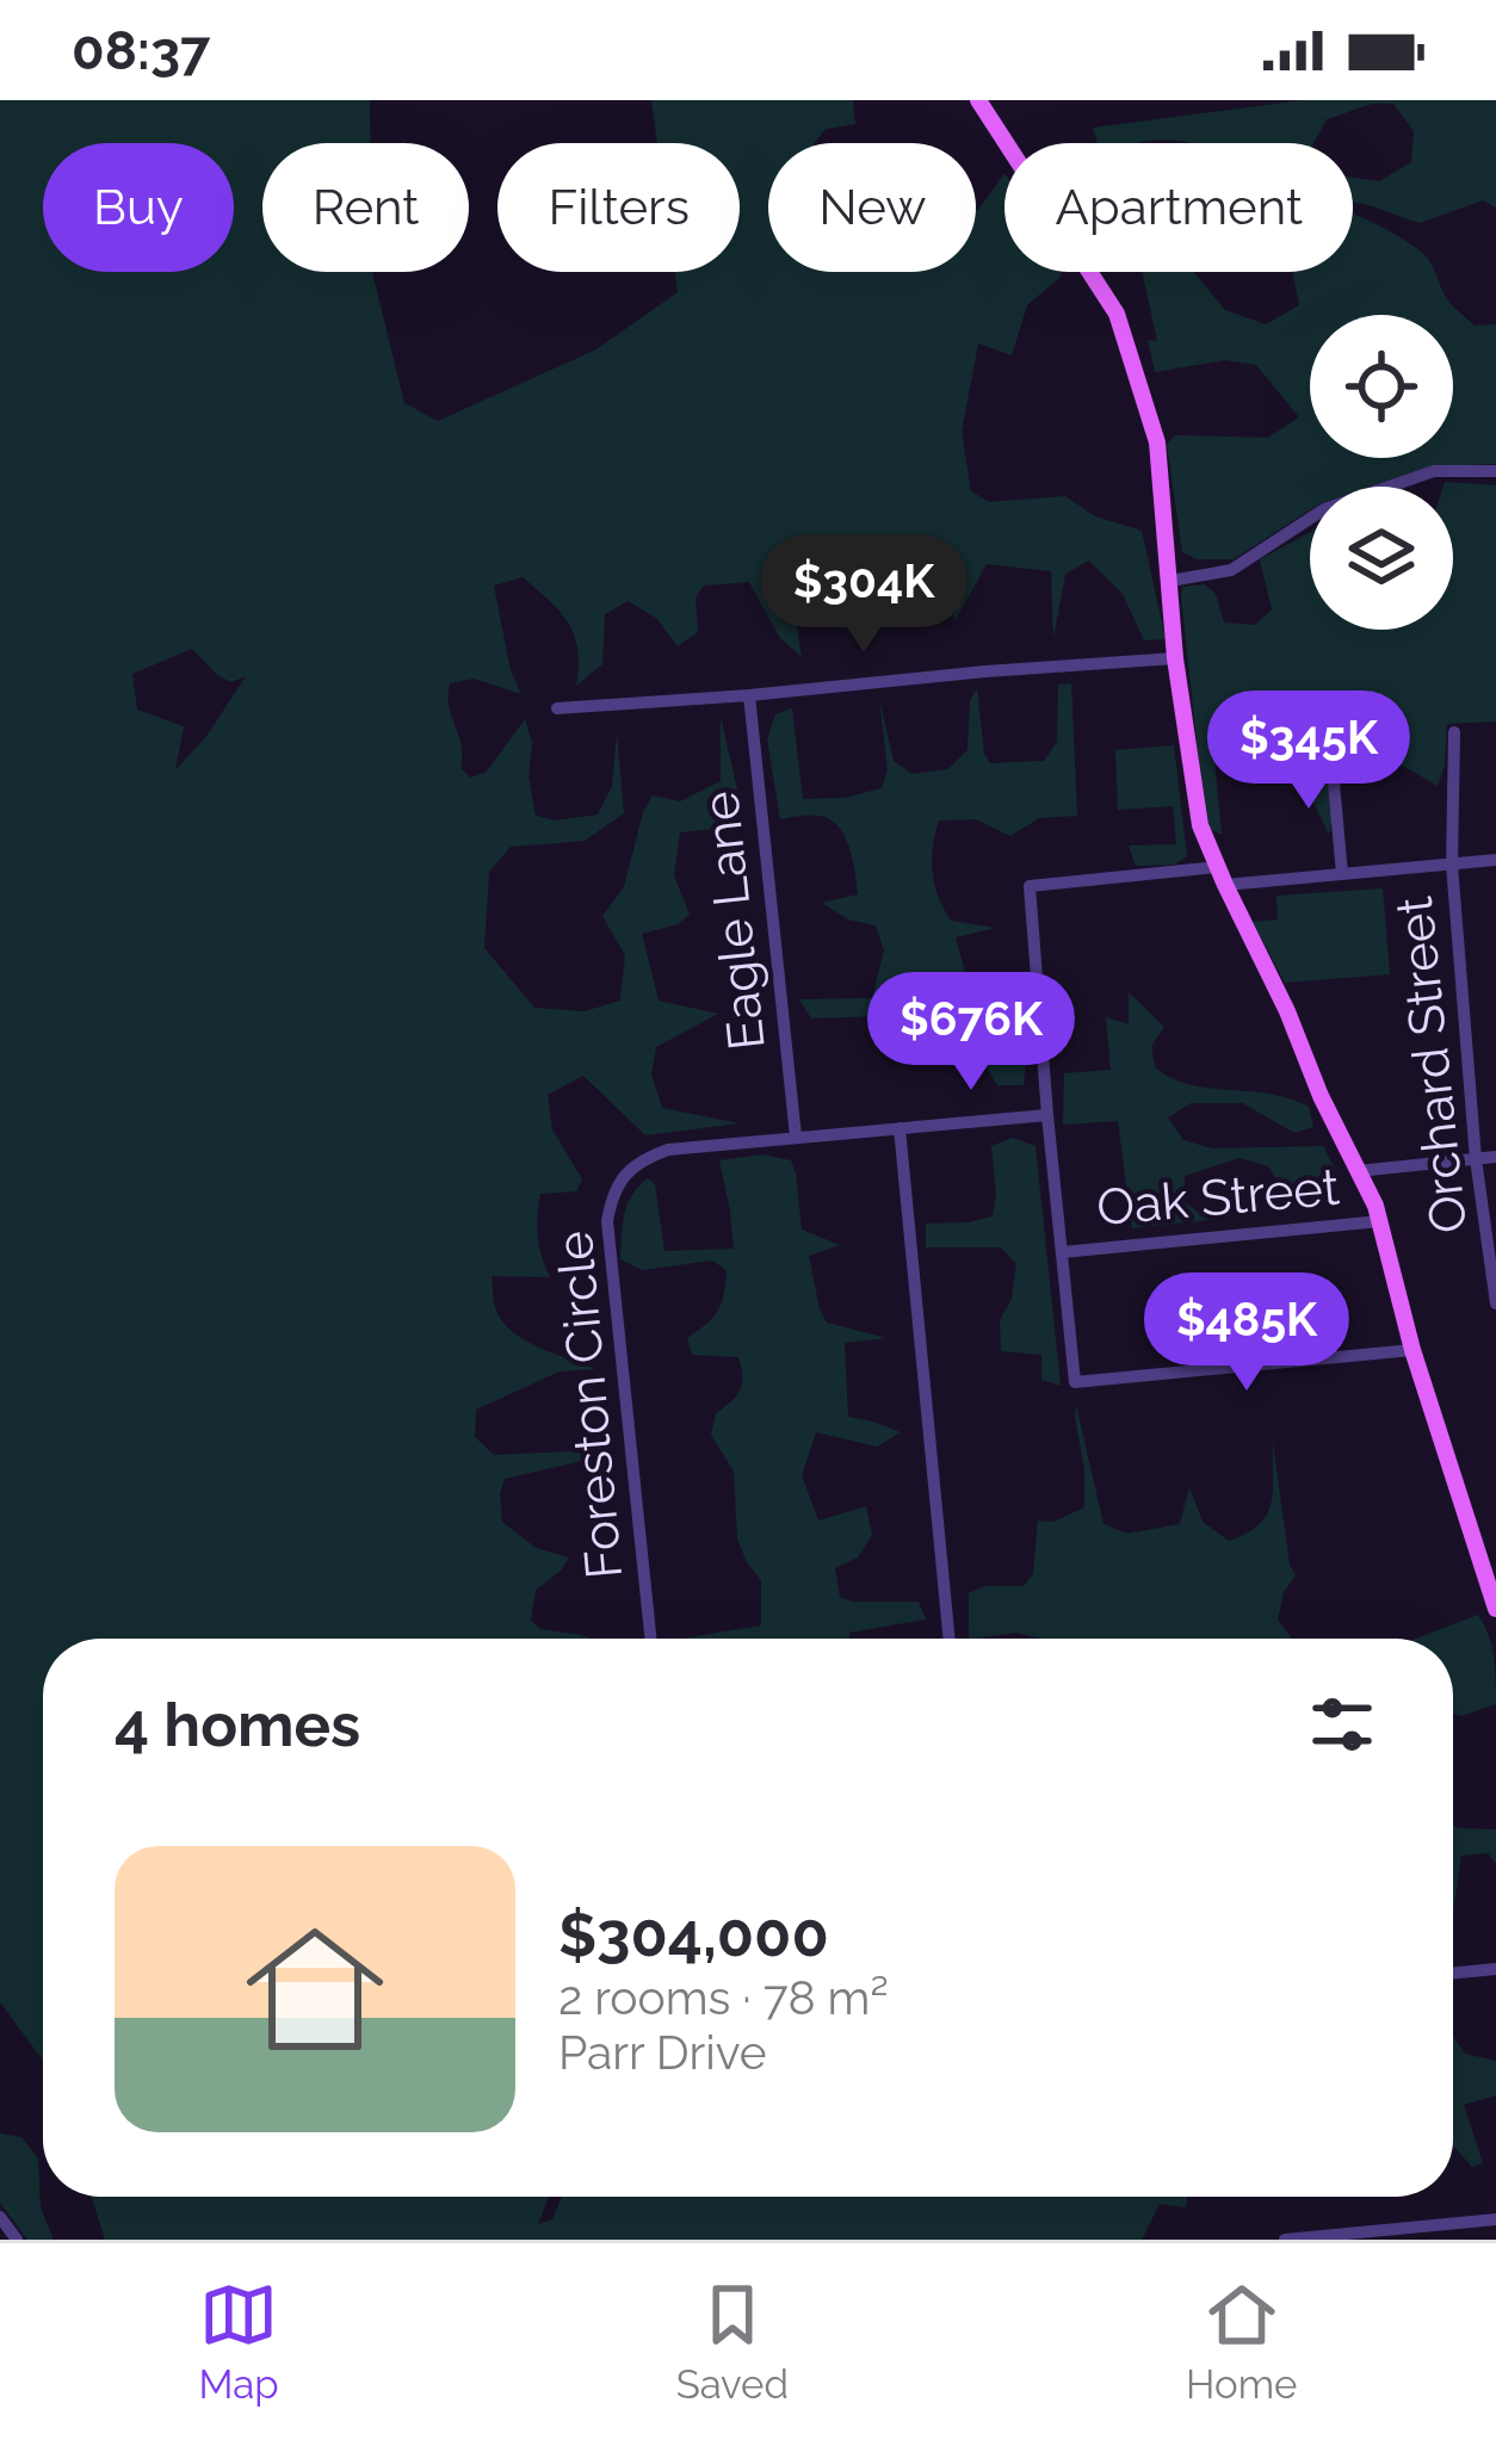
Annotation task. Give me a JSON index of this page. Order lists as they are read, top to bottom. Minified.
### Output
{"streets":{"street":["Eagle Lane","Orchard Street","Oak Street","Foreston Circle"]},"crossings":[["Eagle Lane","Foreston Circle"]],"page":{"status":"08:37","chip":["Buy","Rent","Filters","New","Apartment"],"price":["$304K","$345K","$676K","$485K"],"heading":"4 homes","list":[{"name":"$304,000","note":"2 rooms · 78 m² · Parr Drive"}],"tabs":["Map","Saved","Home"]}}
